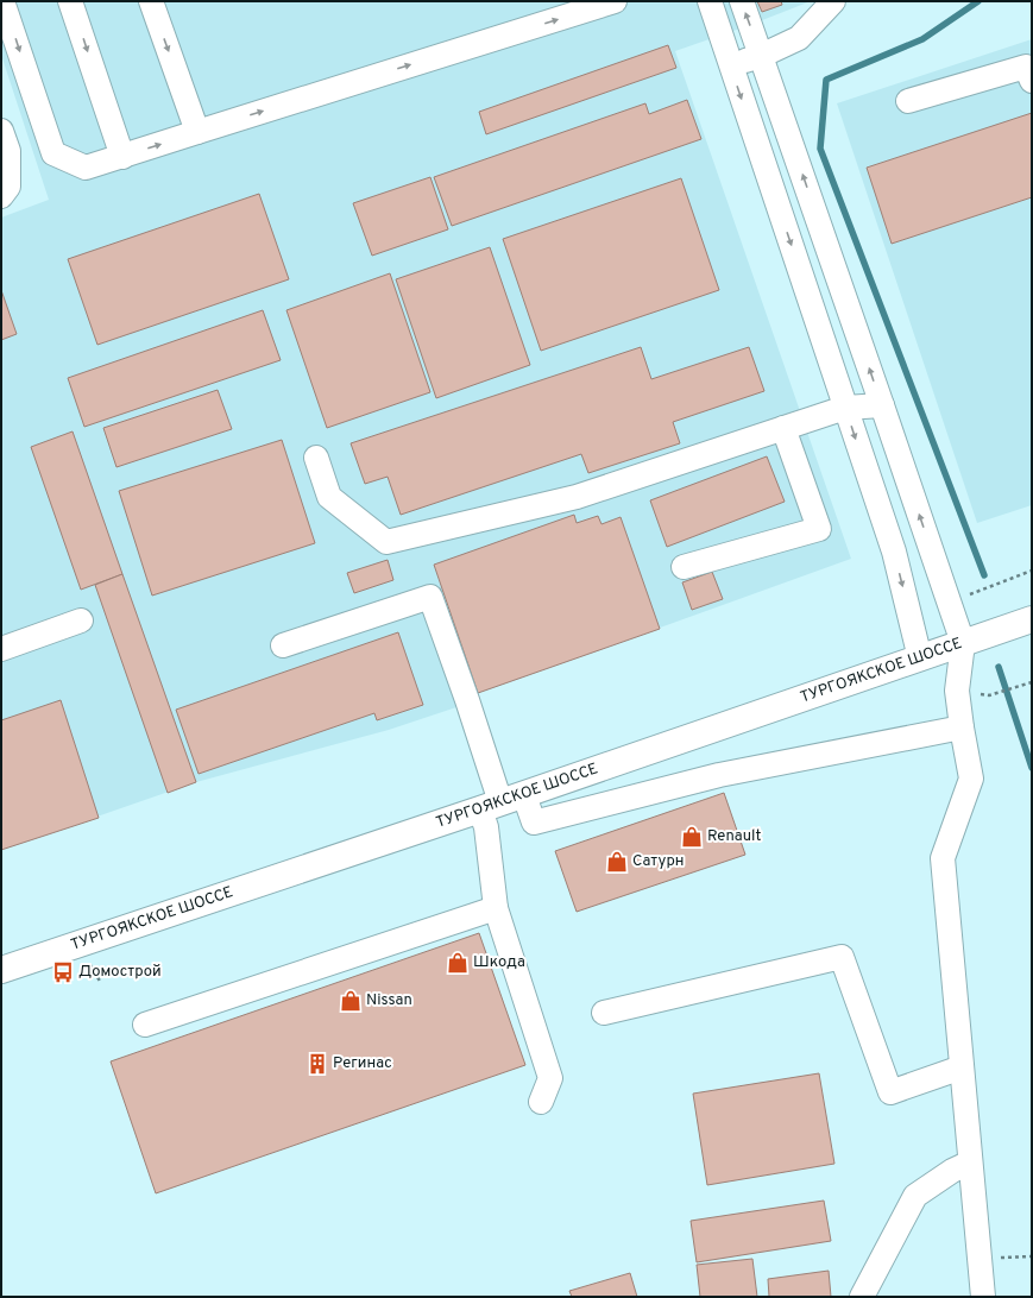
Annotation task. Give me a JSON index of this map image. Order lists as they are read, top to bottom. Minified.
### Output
{"streets":{"main road":["ТУРГОЯКСКОЕ ШОССЕ"]},"places":{"shop":["Renault","Сатурн","Шкода","Nissan"],"bus stop":["Домострой"],"building":["Регинас"]}}
